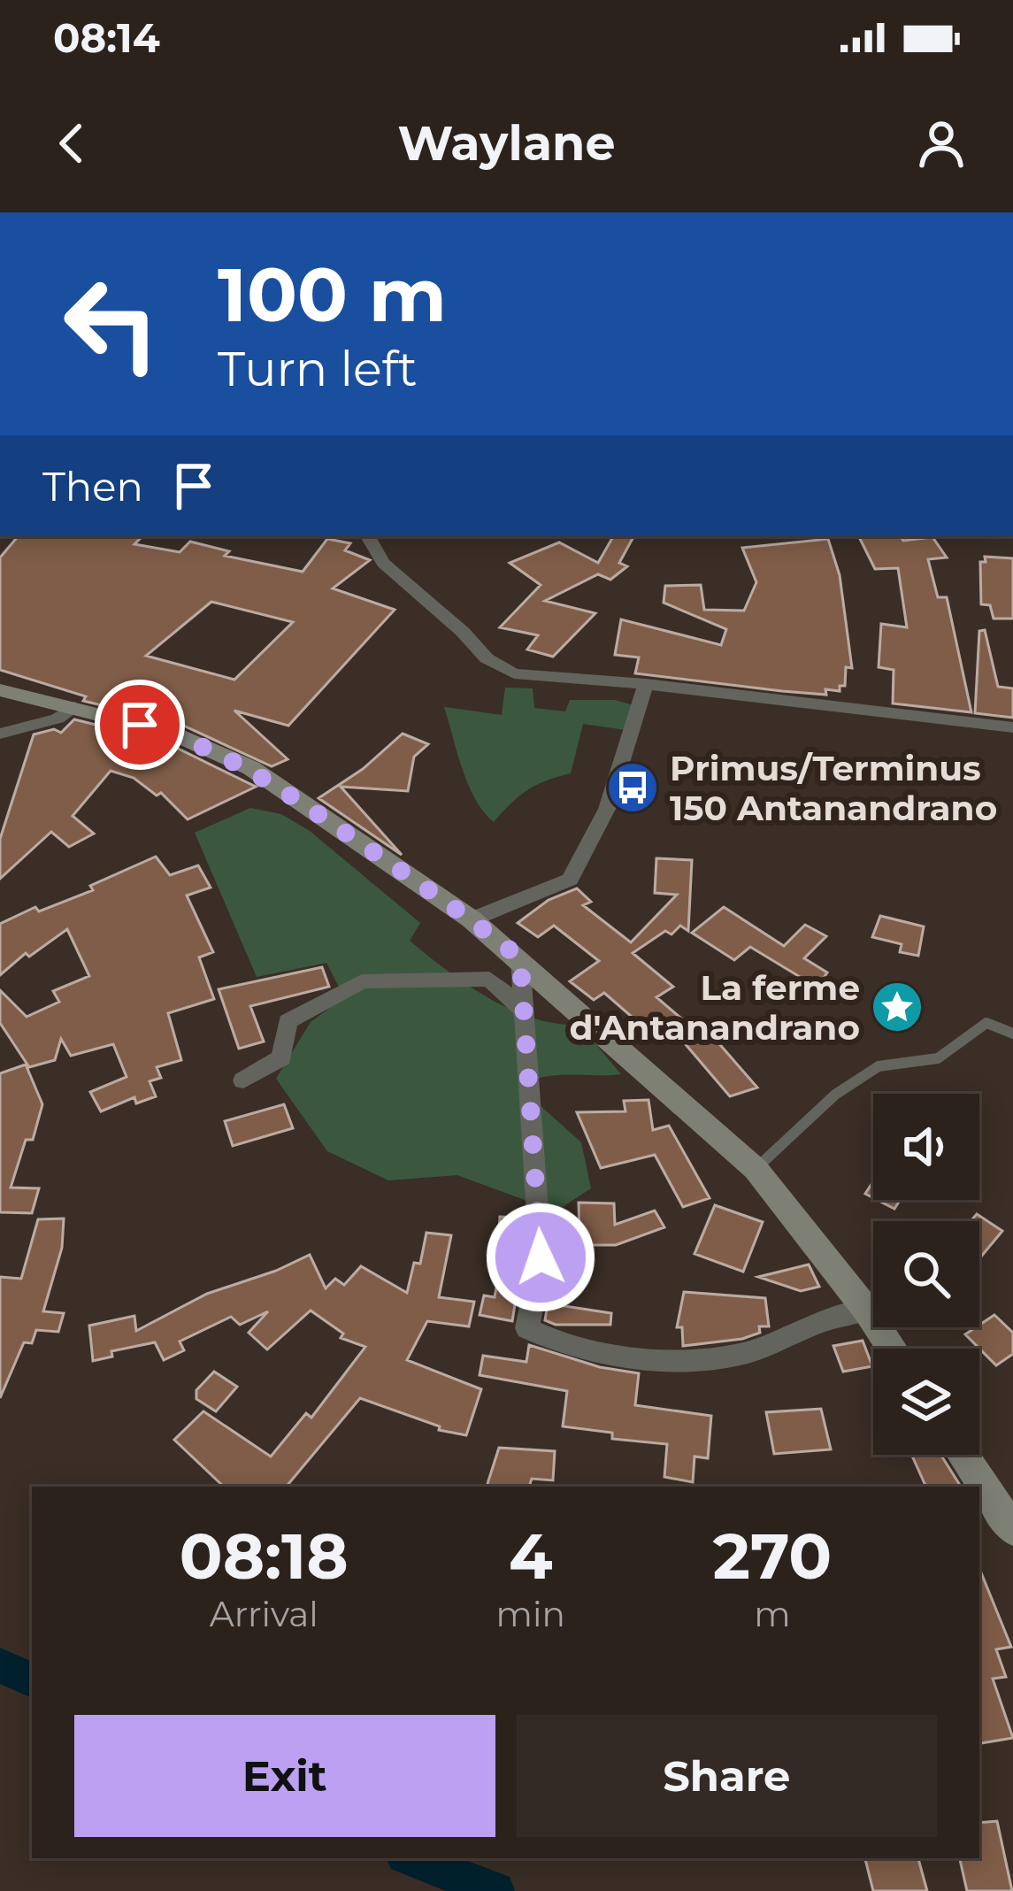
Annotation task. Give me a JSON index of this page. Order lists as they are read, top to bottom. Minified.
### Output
{"places":{"bus stop":["Primus/Terminus 150 Antanandrano"],"place":["La ferme d'Antanandrano"]},"page":{"status":"08:14","header":"Waylane","turn":["100 m","Turn left"],"then":"Then","eta":["08:18","Arrival","4","min","270","m"],"buttons":["Exit","Share"]}}
